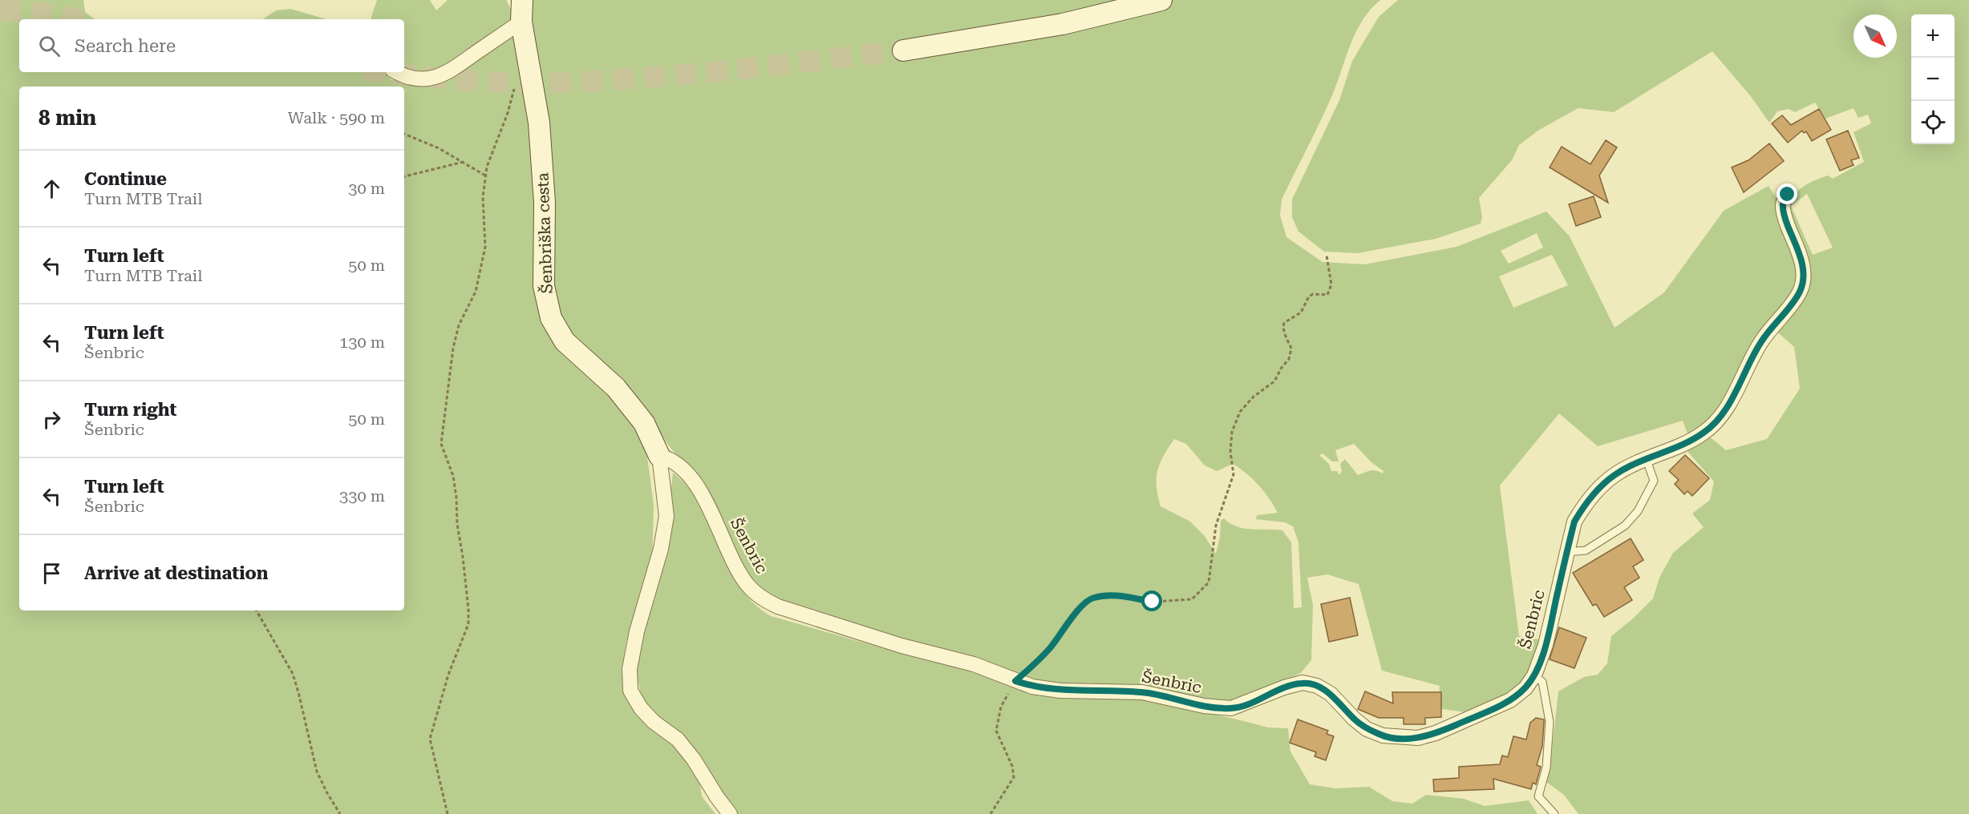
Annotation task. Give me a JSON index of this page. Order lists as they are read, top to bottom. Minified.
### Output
{"streets":{"street":["Šenbriška cesta","Šenbric"]},"crossings":[["Šenbriška cesta","Šenbric"]],"north":"bottom right","page":{"map_buttons":["+","−"],"search":"Search here","heading":["8 min","Walk · 590 m"],"list":[["Continue","Turn MTB Trail","30 m"],["Turn left","Turn MTB Trail","50 m"],["Turn left","Šenbric","130 m"],["Turn right","Šenbric","50 m"],["Turn left","Šenbric","330 m"],"Arrive at destination"]}}
